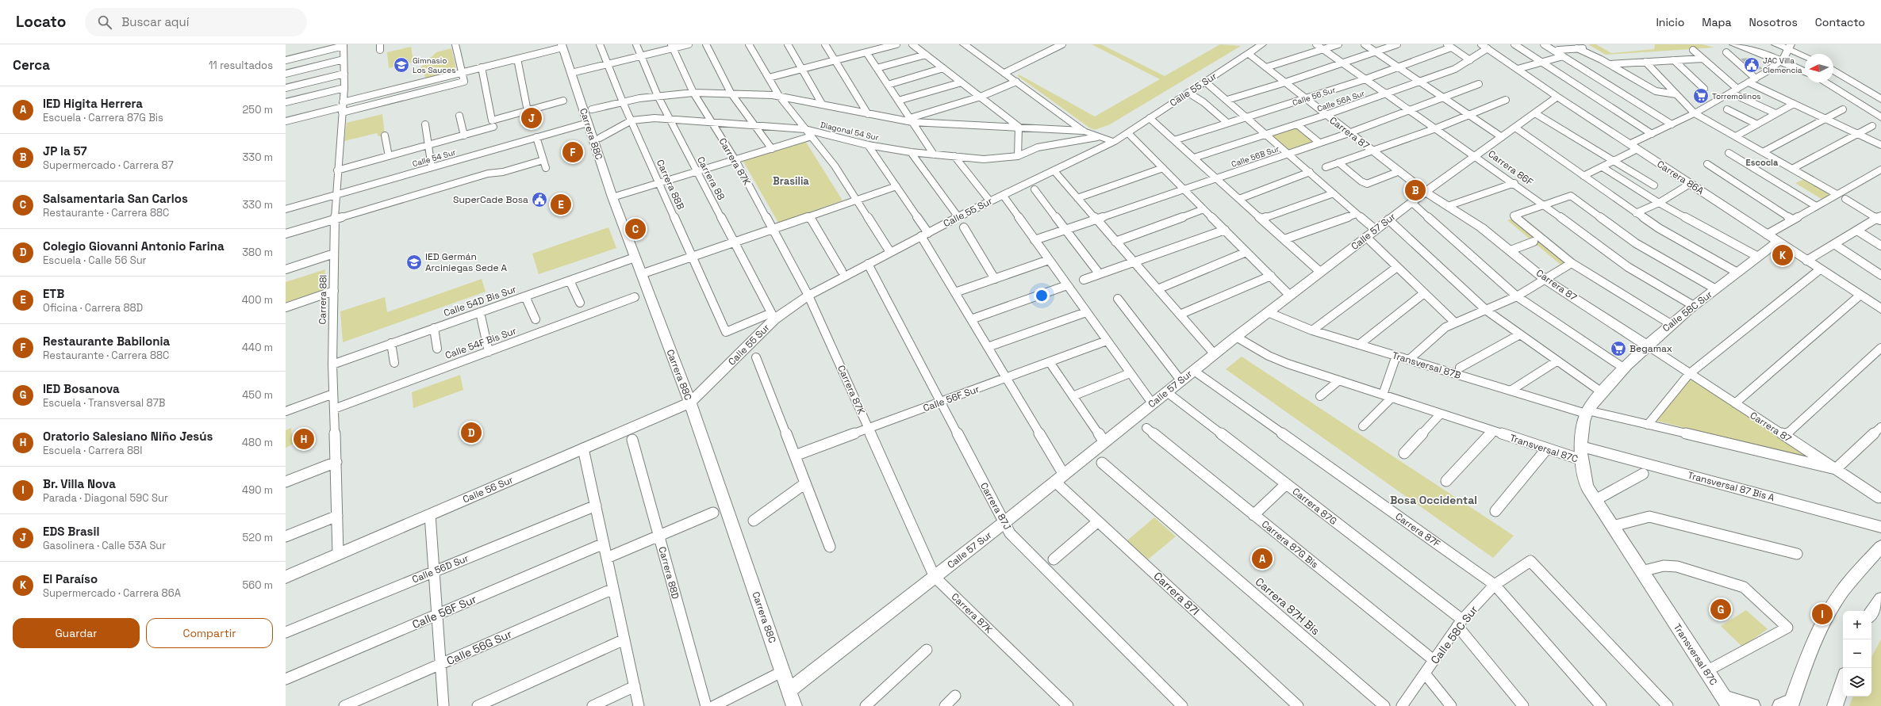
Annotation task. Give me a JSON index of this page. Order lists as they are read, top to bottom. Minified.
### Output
{"streets":{"street":["Calle 55 Sur","Calle 56 Sur","Calle 56A Sur","Diagonal 54 Sur","Carrera 87","Carrera 88C","Calle 56B Sur","Calle 54 Sur","Carrera 87K","Carrera 86F","Carrera 86A","Carrera 88","Carrera 88B","Calle 57 Sur","Carrera 88I","Calle 54D Bis Sur","Calle 58C Sur","Calle 54F Bis Sur","Transversal 87B","Calle 56F Sur","Transversal 87C","Transversal 87 Bis A","Carrera 87J","Carrera 87G","Carrera 87F","Carrera 87G Bis","Calle 56D Sur","Carrera 88D","Carrera 87I","Carrera 87H Bis","Calle 56G Sur"]},"crossings":[["Calle 55 Sur","Calle 56 Sur"],["Calle 55 Sur","Carrera 87"],["Calle 55 Sur","Carrera 88C"],["Calle 55 Sur","Carrera 87K"],["Calle 55 Sur","Carrera 88"],["Calle 55 Sur","Carrera 88B"],["Calle 55 Sur","Carrera 87J"],["Calle 55 Sur","Carrera 87I"],["Calle 56 Sur","Carrera 87"],["Calle 56 Sur","Carrera 88C"],["Calle 56 Sur","Carrera 86F"],["Calle 56 Sur","Carrera 88I"],["Calle 56A Sur","Carrera 87"],["Calle 56A Sur","Carrera 86F"],["Calle 56A Sur","Carrera 86A"],["Diagonal 54 Sur","Carrera 87K"],["Diagonal 54 Sur","Carrera 88"],["Diagonal 54 Sur","Carrera 88B"],["Diagonal 54 Sur","Carrera 87I"],["Carrera 87","Calle 56B Sur"],["Carrera 87","Calle 57 Sur"],["Carrera 87","Calle 58C Sur"],["Carrera 87","Transversal 87B"],["Carrera 88C","Calle 54 Sur"],["Carrera 88C","Calle 57 Sur"],["Carrera 88C","Calle 54D Bis Sur"],["Calle 56B Sur","Carrera 86F"],["Calle 54 Sur","Carrera 88I"],["Carrera 87K","Calle 57 Sur"],["Carrera 87K","Calle 56F Sur"],["Carrera 86F","Calle 57 Sur"],["Carrera 86F","Calle 58C Sur"],["Carrera 86A","Calle 57 Sur"],["Carrera 86A","Calle 58C Sur"],["Carrera 88","Carrera 88B"],["Calle 57 Sur","Transversal 87B"],["Calle 57 Sur","Transversal 87C"],["Calle 57 Sur","Carrera 87J"],["Calle 57 Sur","Carrera 87G"],["Calle 57 Sur","Carrera 87F"],["Calle 57 Sur","Carrera 87I"],["Carrera 88I","Calle 54D Bis Sur"],["Carrera 88I","Calle 54F Bis Sur"],["Calle 58C Sur","Transversal 87B"],["Calle 58C Sur","Transversal 87C"],["Calle 58C Sur","Transversal 87 Bis A"],["Calle 58C Sur","Carrera 87G"],["Calle 58C Sur","Carrera 87F"],["Calle 58C Sur","Carrera 87G Bis"],["Calle 56F Sur","Carrera 87J"],["Calle 56F Sur","Carrera 87I"],["Transversal 87C","Transversal 87 Bis A"]],"districts":["Escocia","Brasilia","Bosa Occidental"],"places":{"school or university":["Gimnasio Los Sauces","IED Germán Arciniegas Sede A"],"public building":["JAC Villa Clemencia","SuperCade Bosa"],"supermarket":["Torremolinos","Begamax"]},"north":"left","page":{"header":"Locato","search":"Buscar aquí","nav":["Inicio","Mapa","Nosotros","Contacto"],"heading":["Cerca","11 resultados"],"list":[{"mark":"A","name":"IED Higita Herrera","note":"Escuela · Carrera 87G Bis","value":"250 m"},{"mark":"B","name":"JP la 57","note":"Supermercado · Carrera 87","value":"330 m"},{"mark":"C","name":"Salsamentaria San Carlos","note":"Restaurante · Carrera 88C","value":"330 m"},{"mark":"D","name":"Colegio Giovanni Antonio Farina","note":"Escuela · Calle 56 Sur","value":"380 m"},{"mark":"E","name":"ETB","note":"Oficina · Carrera 88D","value":"400 m"},{"mark":"F","name":"Restaurante Babilonia","note":"Restaurante · Carrera 88C","value":"440 m"},{"mark":"G","name":"IED Bosanova","note":"Escuela · Transversal 87B","value":"450 m"},{"mark":"H","name":"Oratorio Salesiano Niño Jesús","note":"Escuela · Carrera 88I","value":"480 m"},{"mark":"I","name":"Br. Villa Nova","note":"Parada · Diagonal 59C Sur","value":"490 m"},{"mark":"J","name":"EDS Brasil","note":"Gasolinera · Calle 53A Sur","value":"520 m"},{"mark":"K","name":"El Paraíso","note":"Supermercado · Carrera 86A","value":"560 m"}],"pins":["J","F","B","E","C","K","D","H","A","G","I"],"buttons":["Guardar","Compartir"],"map_buttons":["+","−"]}}
